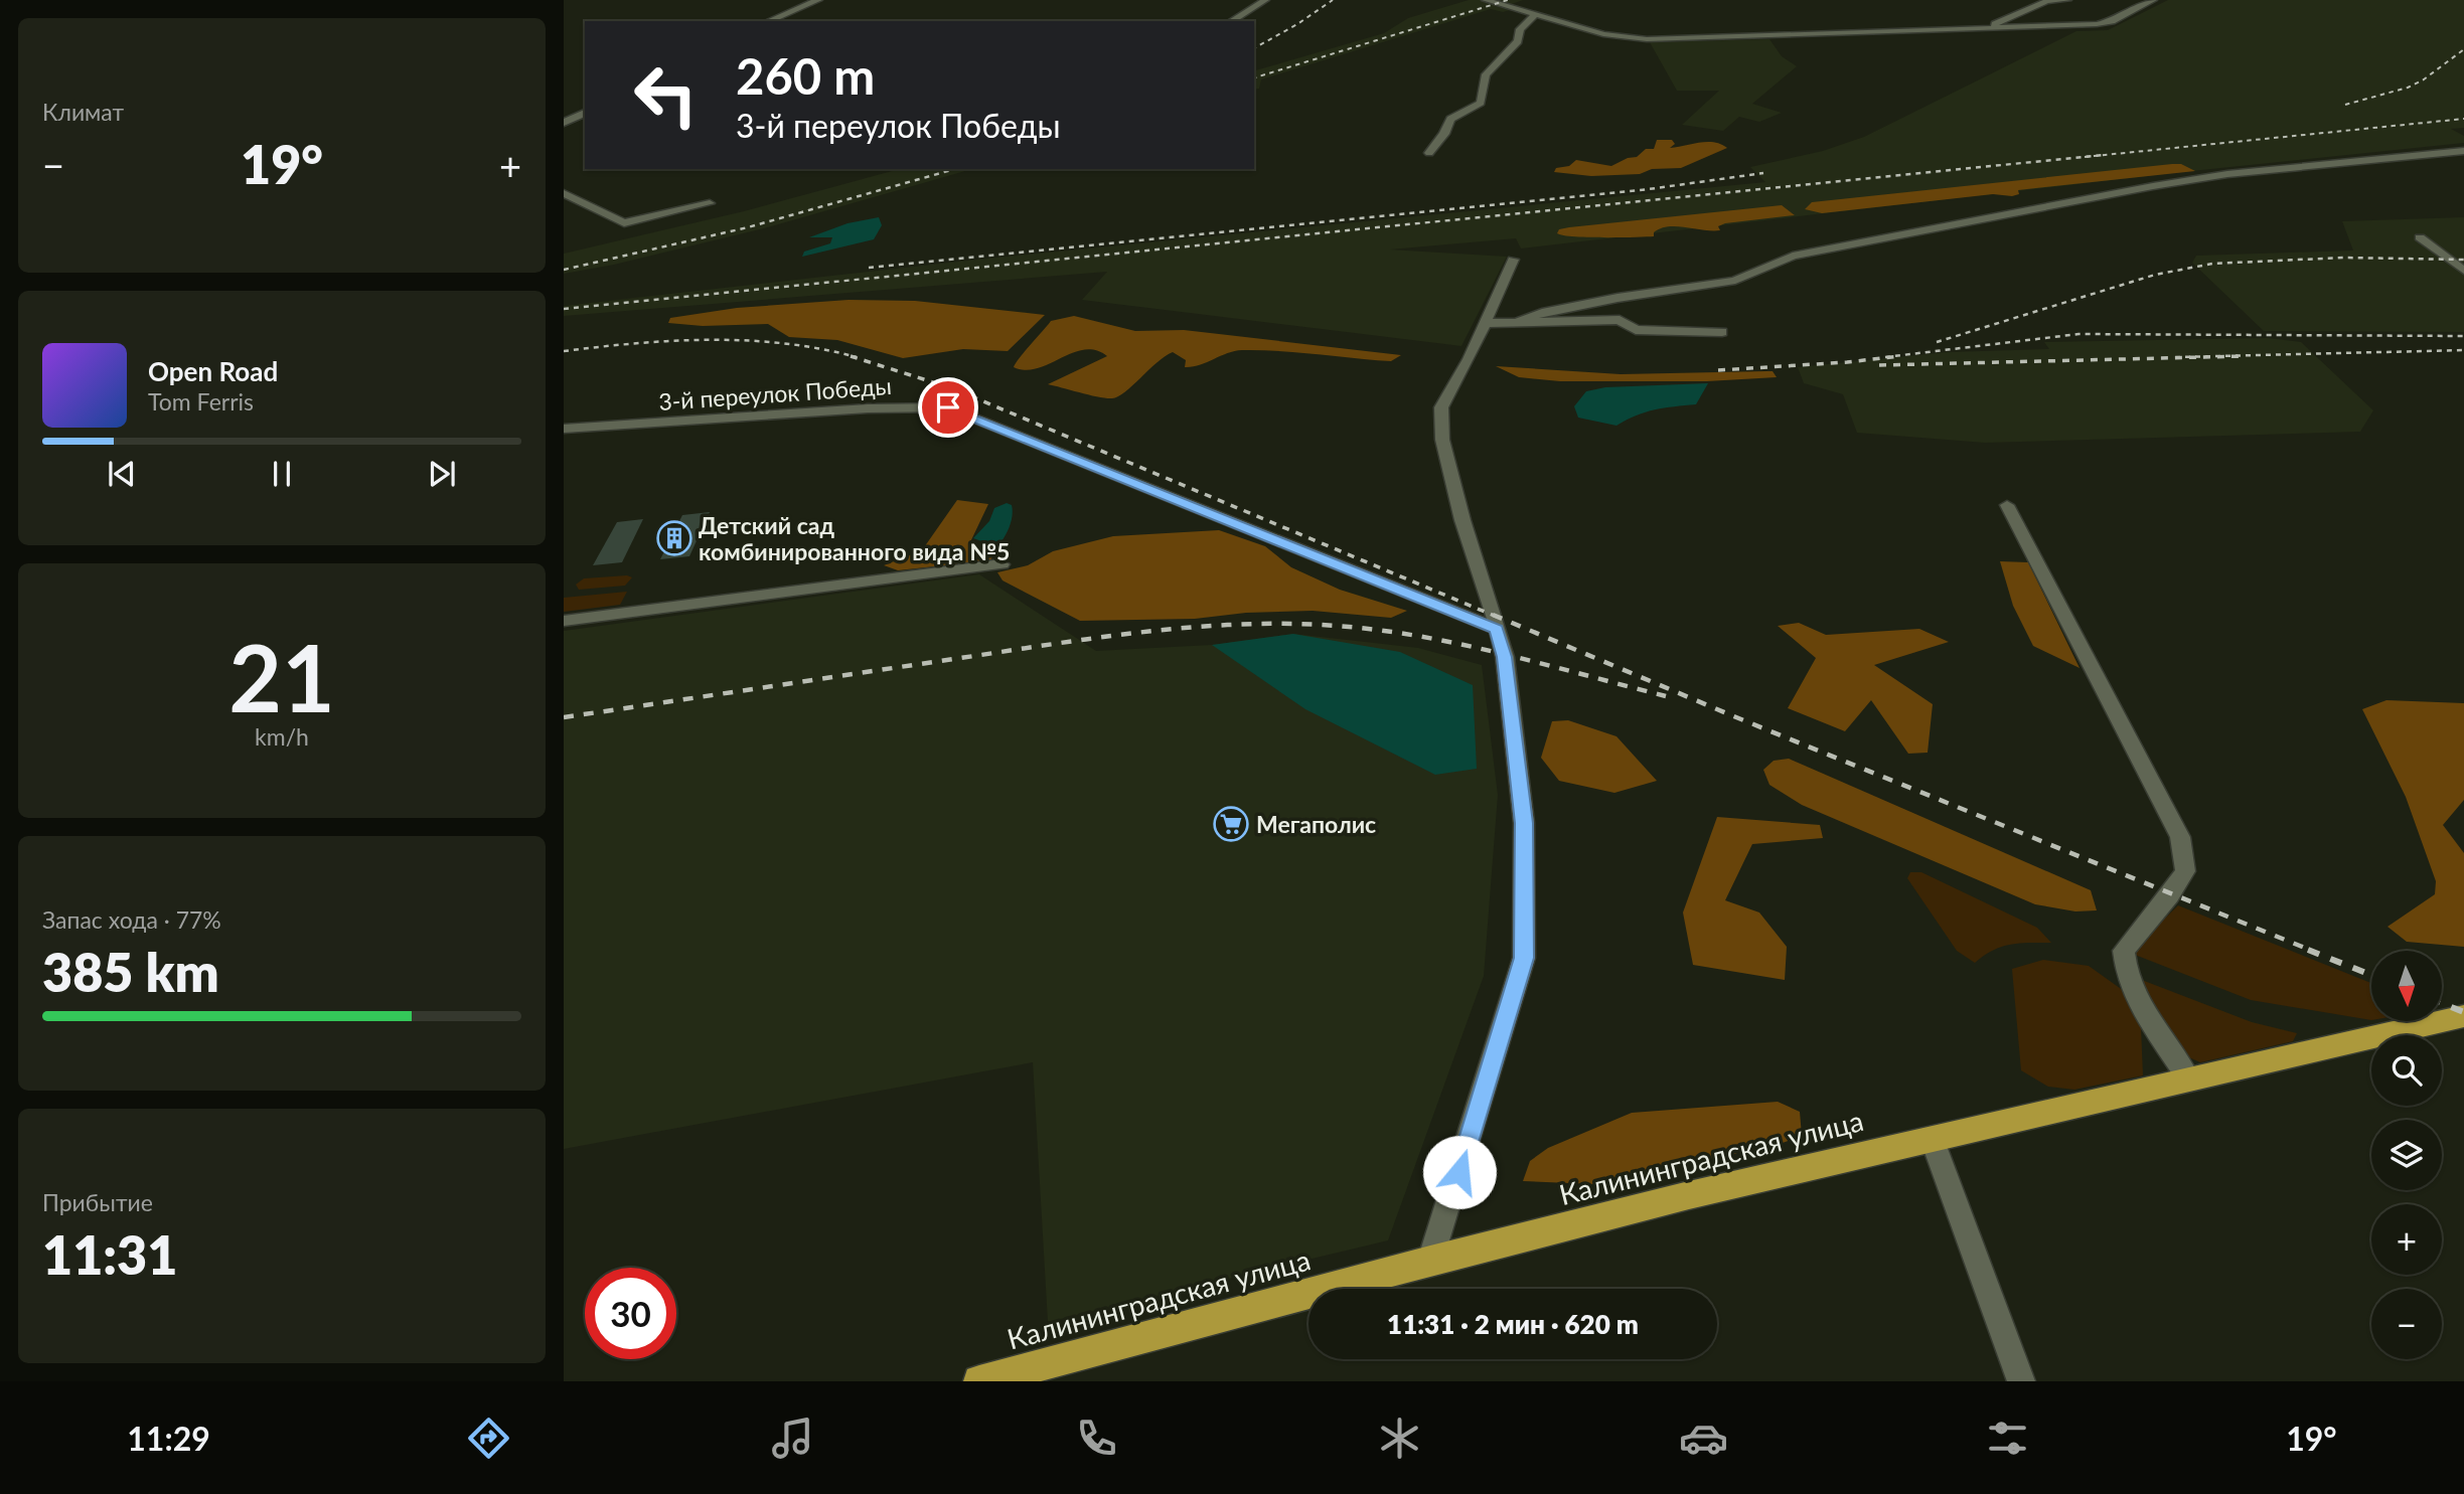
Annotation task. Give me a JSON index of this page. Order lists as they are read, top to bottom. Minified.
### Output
{"streets":{"highway":["Калининградская улица"],"street":["3-й переулок Победы"]},"places":{"building":["Детский сад комбинированного вида №5"],"supermarket":["Мегаполис"]},"north":"bottom","page":{"tile":["Климат",["21","km/h"],["Запас хода · 77%","385 km"],["Прибытие","11:31"]],"turn":["260 m","3-й переулок Победы"],"heat":["−","19°","+"],"song":["Open Road","Tom Ferris"],"map_buttons":["+","−"],"limit":"30","trip":"11:31 · 2 мин · 620 m","tabs":["11:29","19°"]}}
